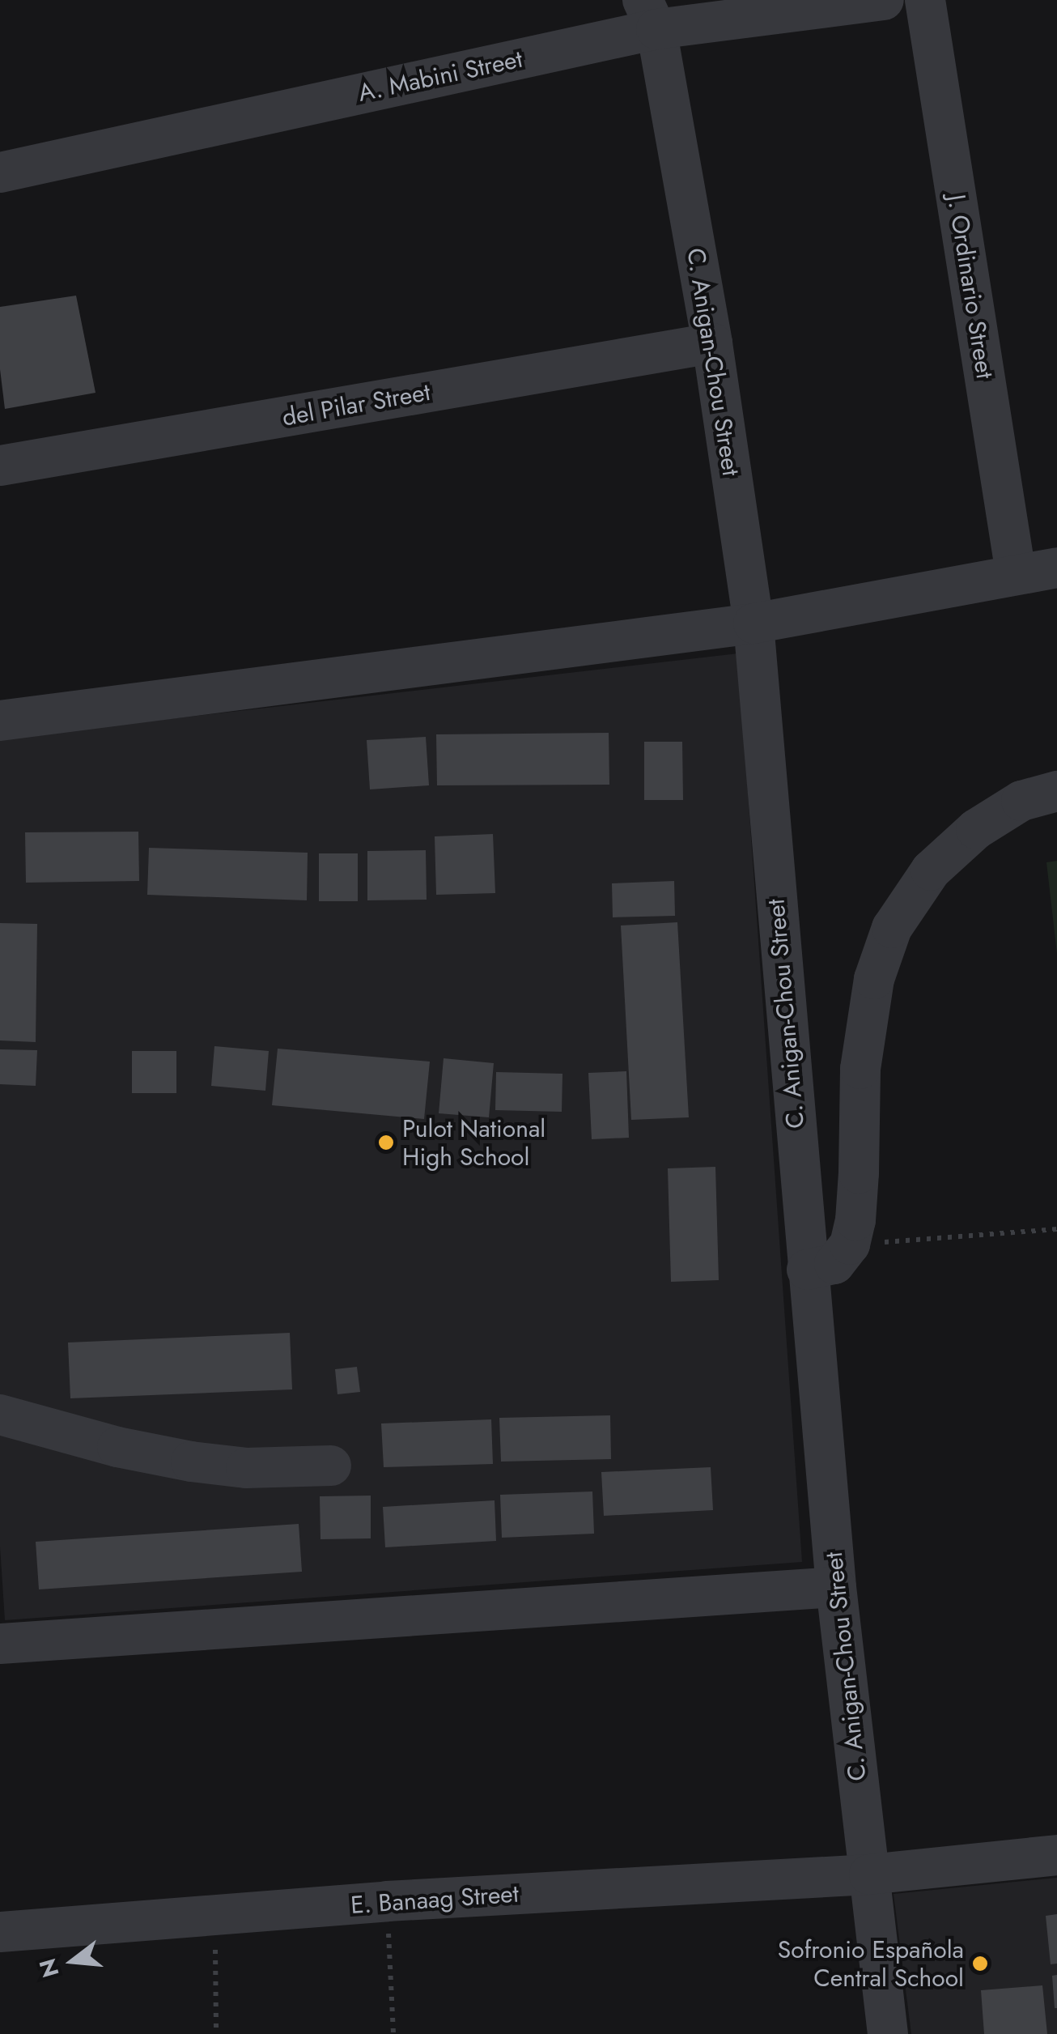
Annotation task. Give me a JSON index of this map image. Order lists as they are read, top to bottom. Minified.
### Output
{"streets":{"street":["A. Mabini Street","J. Ordinario Street","C. Anigan-Chou Street","del Pilar Street","E. Banaag Street"]},"crossings":[["A. Mabini Street","C. Anigan-Chou Street"],["C. Anigan-Chou Street","del Pilar Street"],["C. Anigan-Chou Street","E. Banaag Street"]],"places":["Pulot National High School","Sofronio Española Central School"],"north":"left"}
